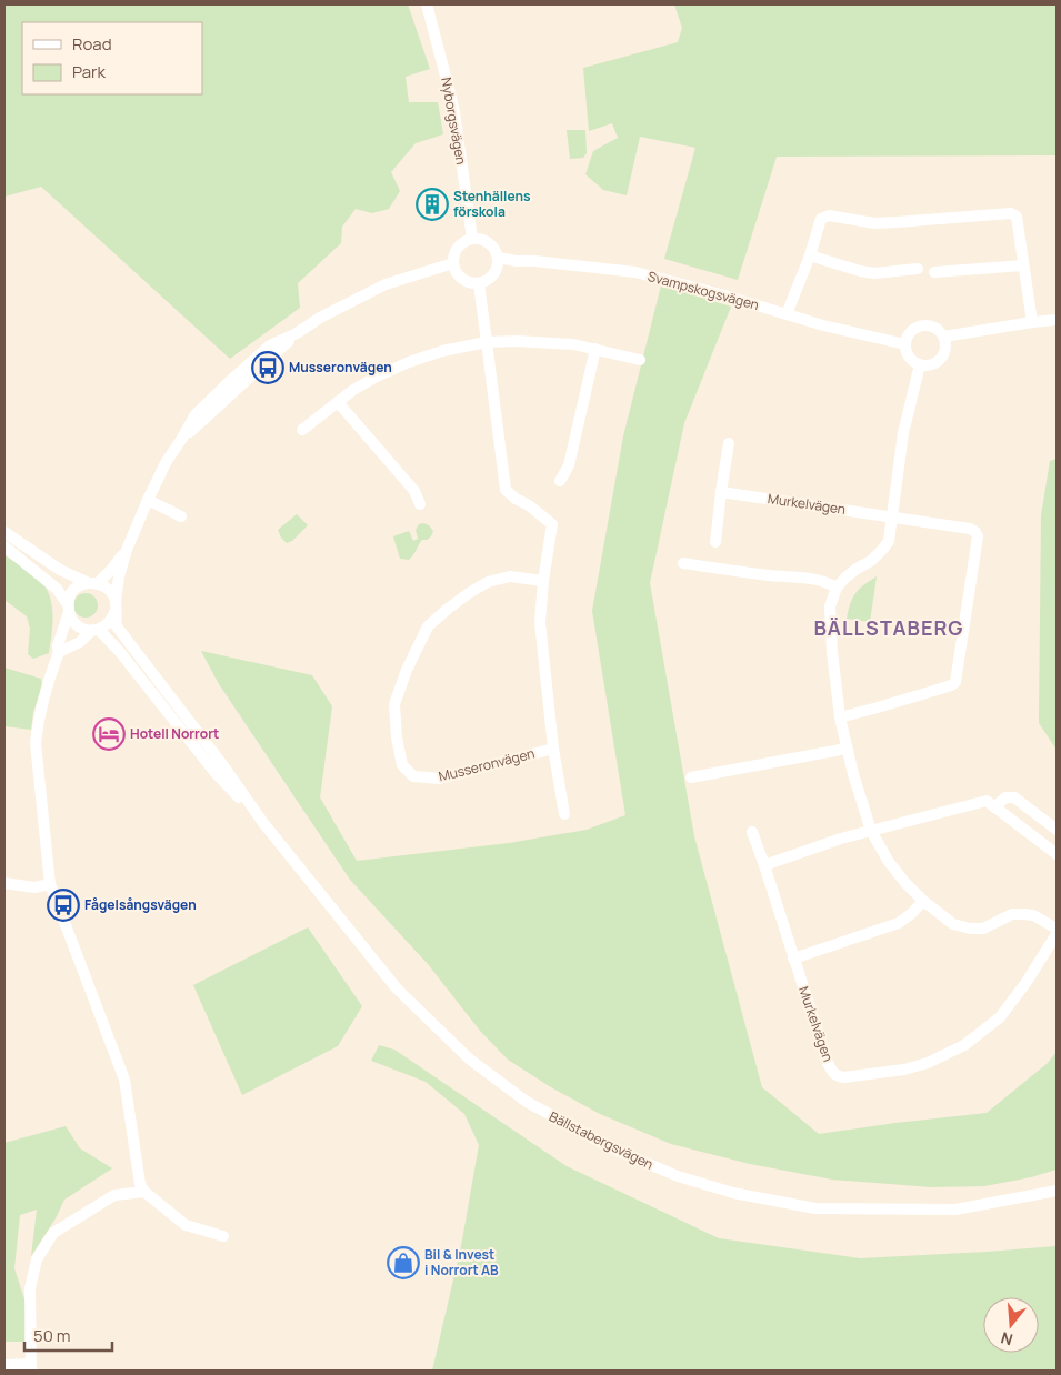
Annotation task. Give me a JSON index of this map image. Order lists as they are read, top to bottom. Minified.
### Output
{"streets":{"street":["Nyborgsvägen","Svampskogsvägen","Murkelvägen","Musseronvägen","Bällstabergsvägen"]},"crossings":[["Nyborgsvägen","Svampskogsvägen"],["Nyborgsvägen","Musseronvägen"],["Svampskogsvägen","Musseronvägen"]],"districts":["BÄLLSTABERG"],"places":{"building":["Stenhällens förskola"],"bus stop":["Musseronvägen","Fågelsångsvägen"],"hotel":["Hotell Norrort"],"shop":["Bil & Invest i Norrort AB"]},"legend":["Road","Park"],"scale_bar":"50 m","north":"bottom"}
